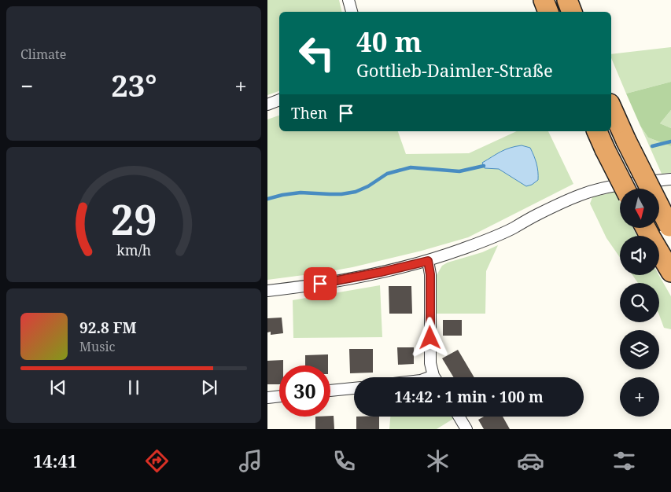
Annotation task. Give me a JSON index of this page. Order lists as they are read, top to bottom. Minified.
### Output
{"north":"bottom","page":{"tile":"Climate","turn":["40 m","Gottlieb-Daimler-Straße"],"heat":["−","23°","+"],"then":"Then","map_buttons":"+","song":["92.8 FM","Music"],"limit":"30","trip":"14:42 · 1 min · 100 m","tabs":"14:41","gauge":["29","km/h"]}}
